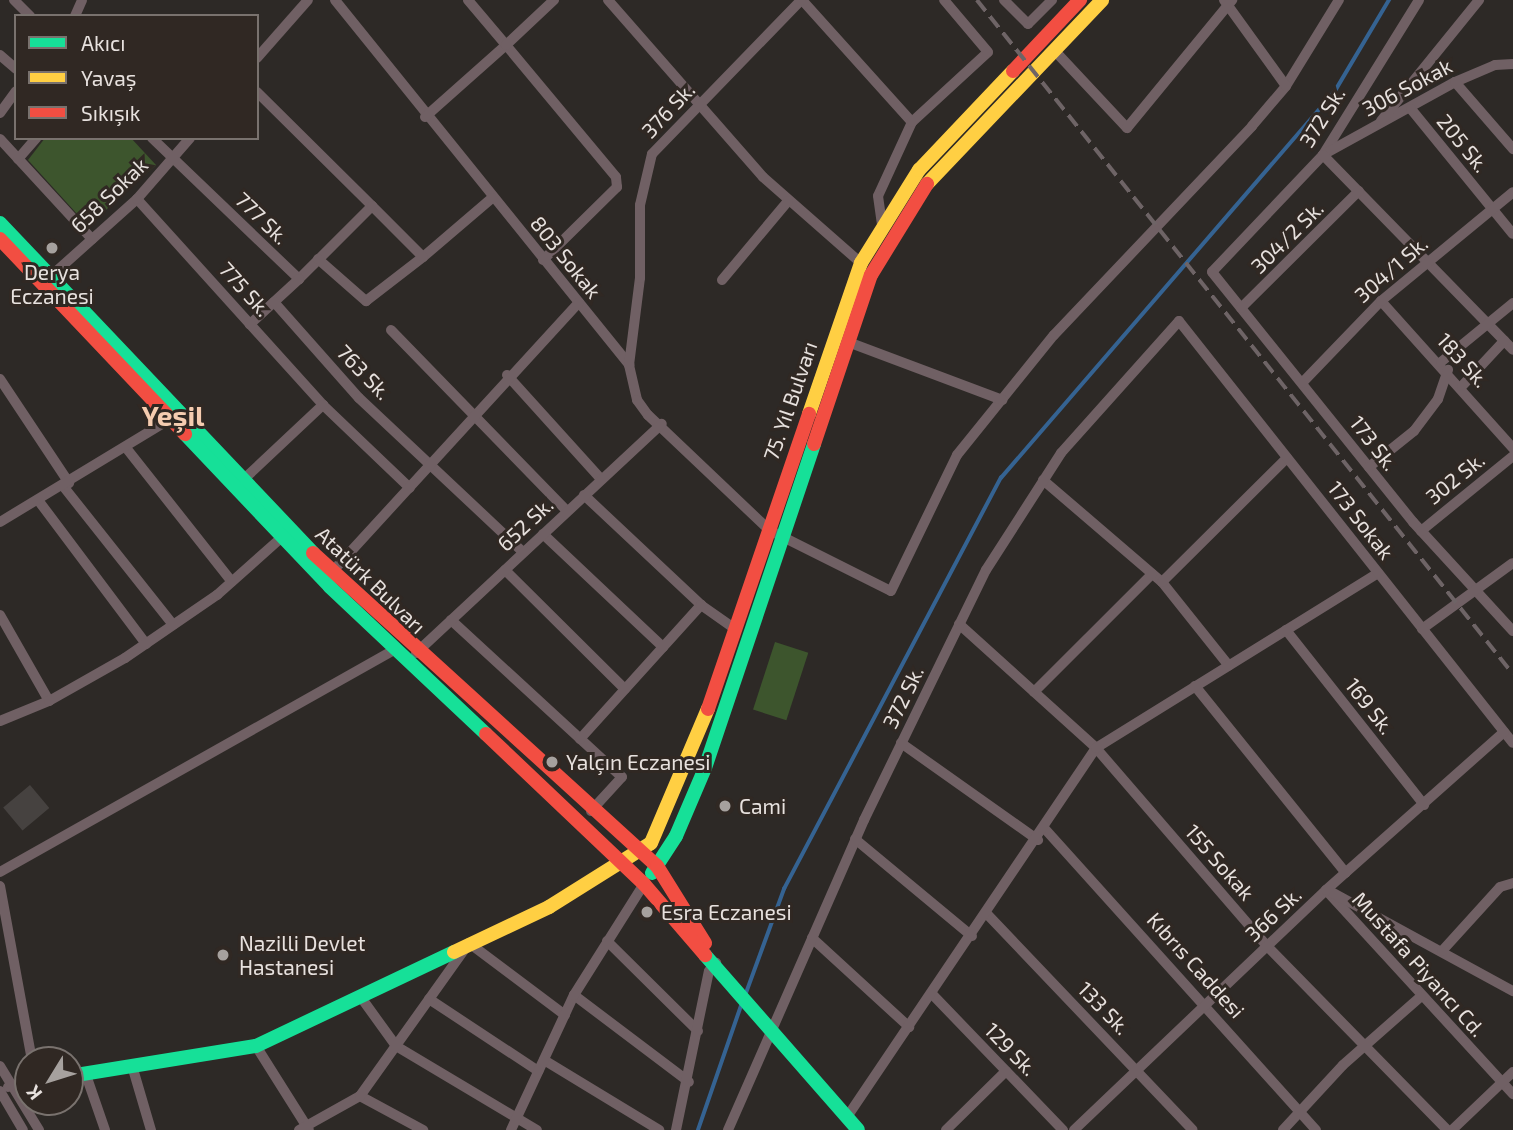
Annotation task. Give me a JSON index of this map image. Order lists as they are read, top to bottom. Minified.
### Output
{"streets":{"main road":["75. Yıl Bulvarı","Atatürk Bulvarı"],"street":["306 Sokak","376 Sk.","372 Sk.","205 Sk.","658 Sokak","777 Sk.","304/2 Sk.","803 Sokak","304/1 Sk.","775 Sk.","183 Sk.","763 Sk.","173 Sk.","302 Sk.","173 Sokak","652 Sk.","169 Sk.","155 Sokak","366 Sk.","Mustafa Piyancı Cd.","Kıbrıs Caddesi","133 Sk.","129 Sk."]},"crossings":[["306 Sokak","372 Sk."],["306 Sokak","205 Sk."],["376 Sk.","803 Sokak"],["372 Sk.","173 Sk."],["372 Sk.","173 Sokak"],["372 Sk.","155 Sokak"],["205 Sk.","304/1 Sk."],["658 Sokak","777 Sk."],["658 Sokak","775 Sk."],["658 Sokak","Atatürk Bulvarı"],["304/2 Sk.","173 Sk."],["803 Sokak","75. Yıl Bulvarı"],["803 Sokak","652 Sk."],["304/1 Sk.","183 Sk."],["304/1 Sk.","173 Sk."],["763 Sk.","652 Sk."],["75. Yıl Bulvarı","Atatürk Bulvarı"],["173 Sk.","302 Sk."],["173 Sokak","366 Sk."],["652 Sk.","Atatürk Bulvarı"],["169 Sk.","366 Sk."],["155 Sokak","366 Sk."],["366 Sk.","Mustafa Piyancı Cd."],["366 Sk.","Kıbrıs Caddesi"],["366 Sk.","133 Sk."]],"districts":["Yeşil"],"places":["Derya Eczanesi","Yalçın Eczanesi","Cami","Esra Eczanesi","Nazilli Devlet Hastanesi"],"legend":["Akıcı","Yavaş","Sıkışık"],"north":"bottom left"}
